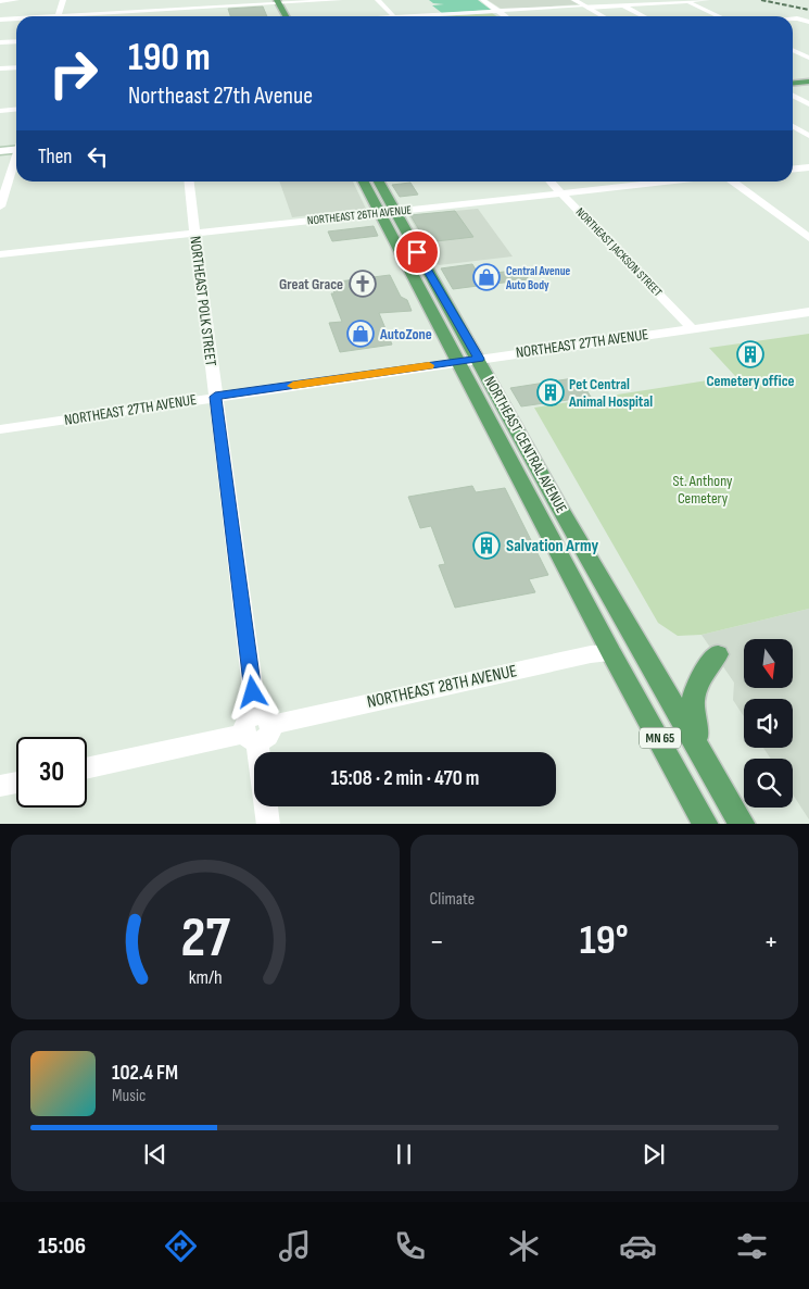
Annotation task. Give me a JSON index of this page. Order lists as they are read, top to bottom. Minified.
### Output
{"streets":{"main road":["NORTHEAST CENTRAL AVENUE","MN 65"],"street":["NORTHEAST 26TH AVENUE","NORTHEAST JACKSON STREET","NORTHEAST POLK STREET","NORTHEAST 27TH AVENUE","NORTHEAST 28TH AVENUE"]},"crossings":[["NORTHEAST 26TH AVENUE","NORTHEAST JACKSON STREET"],["NORTHEAST 26TH AVENUE","NORTHEAST POLK STREET"],["NORTHEAST 26TH AVENUE","NORTHEAST CENTRAL AVENUE"],["NORTHEAST JACKSON STREET","NORTHEAST 27TH AVENUE"],["NORTHEAST POLK STREET","NORTHEAST 27TH AVENUE"],["NORTHEAST POLK STREET","NORTHEAST 28TH AVENUE"],["NORTHEAST 27TH AVENUE","NORTHEAST CENTRAL AVENUE"],["NORTHEAST CENTRAL AVENUE","NORTHEAST 28TH AVENUE"]],"parks":["St. Anthony Cemetery"],"places":{"shop":["Central Avenue Auto Body","AutoZone"],"church":["Great Grace"],"building":["Cemetery office","Pet Central Animal Hospital","Salvation Army"]},"north":"bottom","page":{"turn":["190 m","Northeast 27th Avenue"],"then":"Then","limit":"30","trip":"15:08 · 2 min · 470 m","tile":"Climate","heat":["−","19°","+"],"song":["102.4 FM","Music"],"tabs":"15:06","gauge":["27","km/h"]}}
